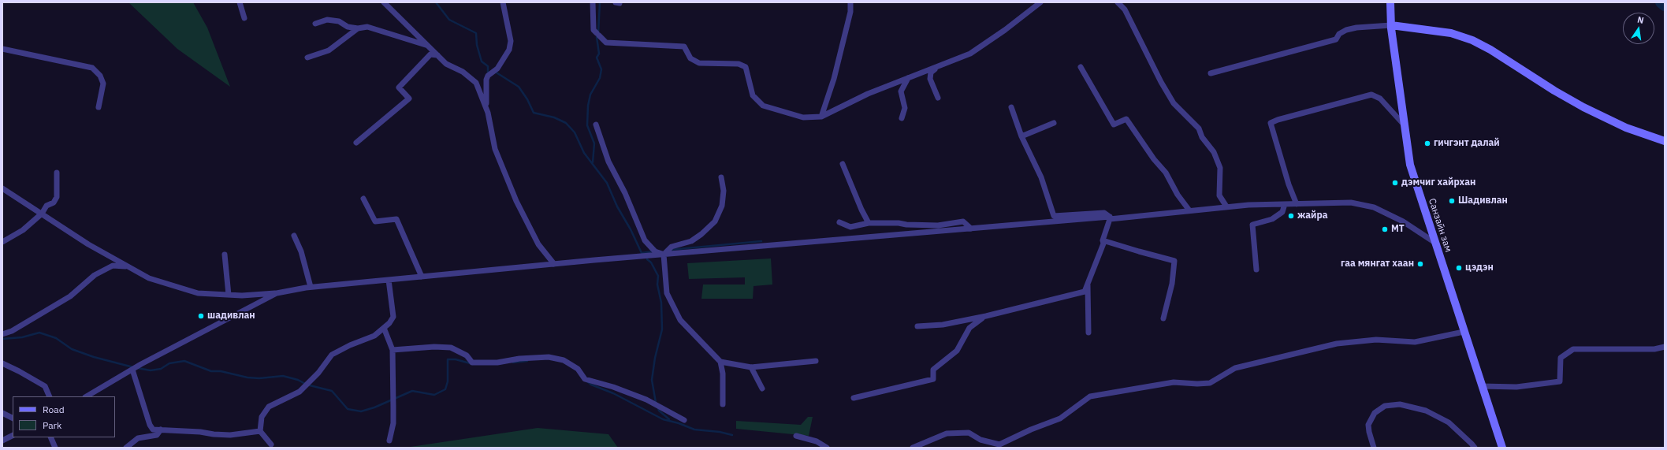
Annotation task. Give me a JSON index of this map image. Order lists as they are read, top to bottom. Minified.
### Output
{"streets":{"main road":["Санзайн зам"]},"places":["гичгэнт далай","дэмчиг хайрхан","Шадивлан","жайра","MT","гаа мянгат хаан","цэдэн","шадивлан"],"legend":["Road","Park"],"north":"top"}
